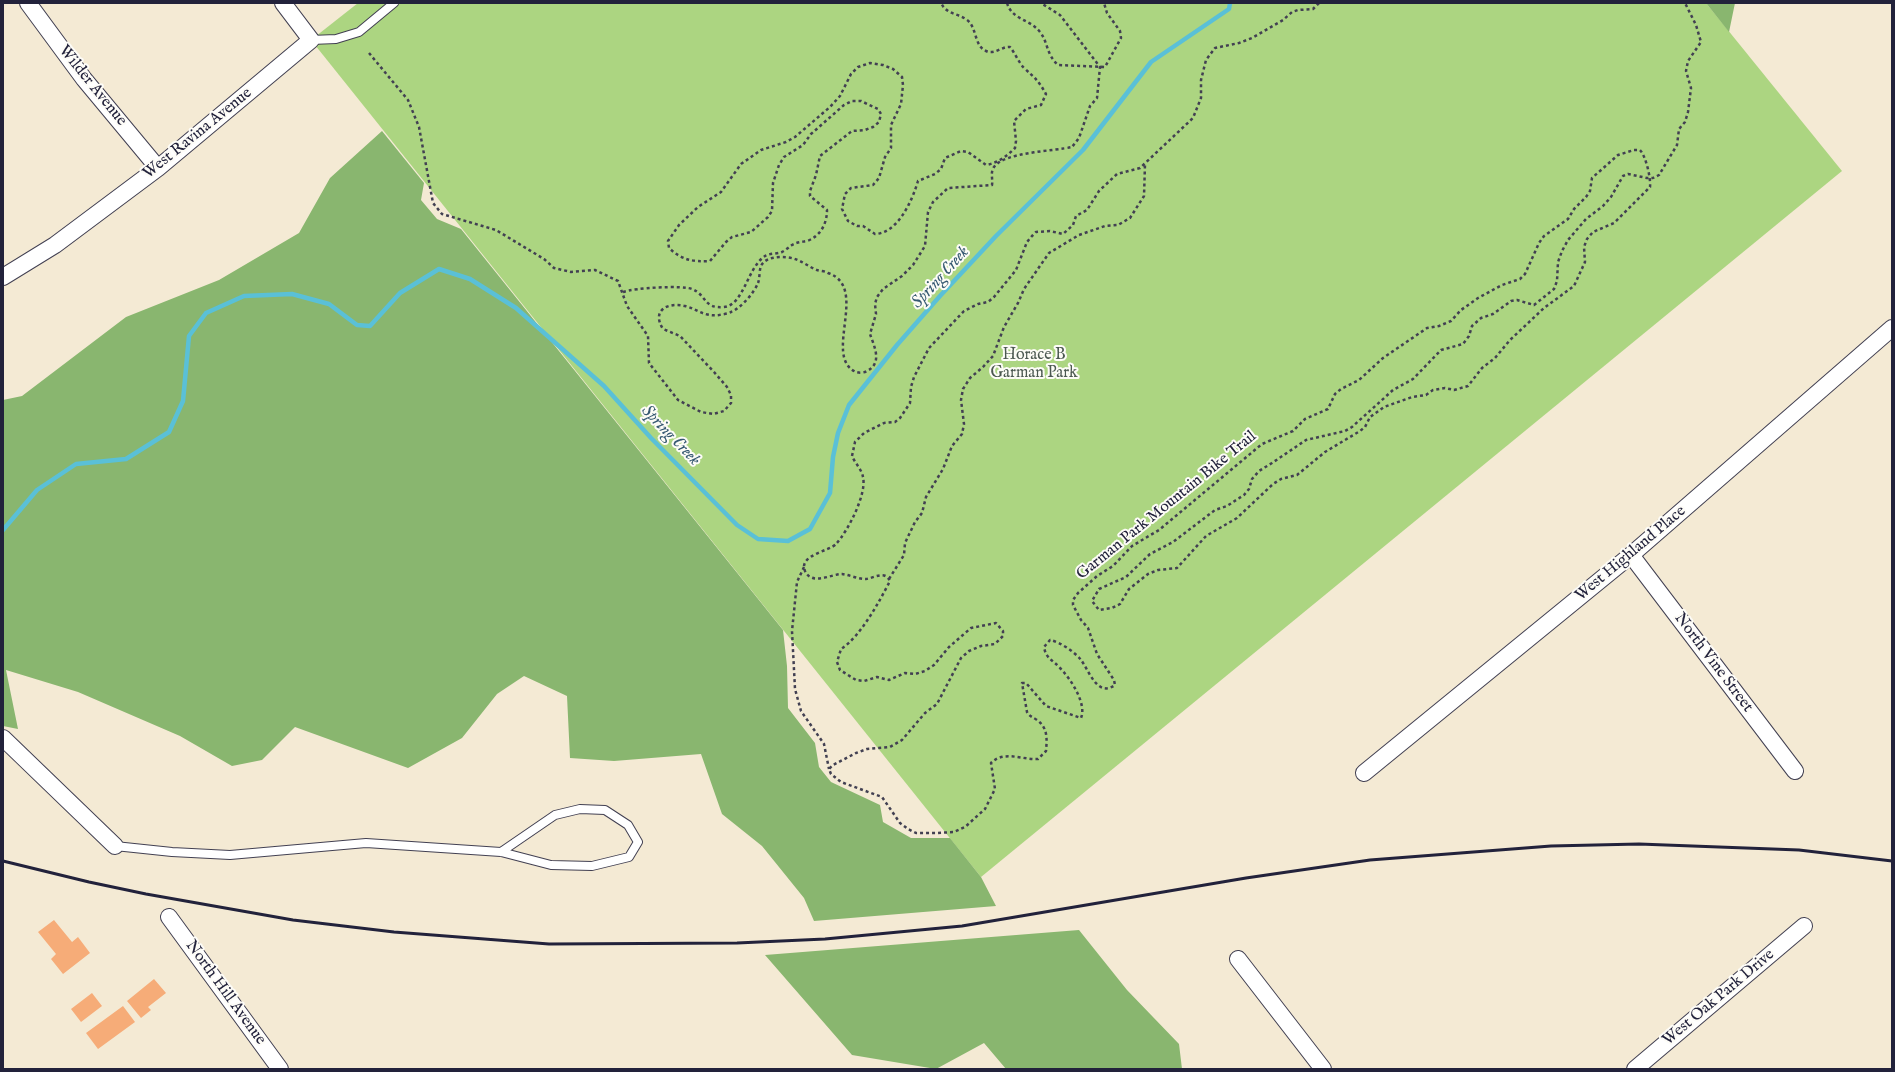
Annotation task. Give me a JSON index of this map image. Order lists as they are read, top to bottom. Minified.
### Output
{"streets":{"street":["Wilder Avenue","West Ravina Avenue","West Highland Place","North Vine Street","North Hill Avenue","West Oak Park Drive"],"path":["Garman Park Mountain Bike Trail"]},"crossings":[["Wilder Avenue","West Ravina Avenue"],["West Highland Place","North Vine Street"]],"water":["Spring Creek"],"parks":["Horace B Garman Park"]}
